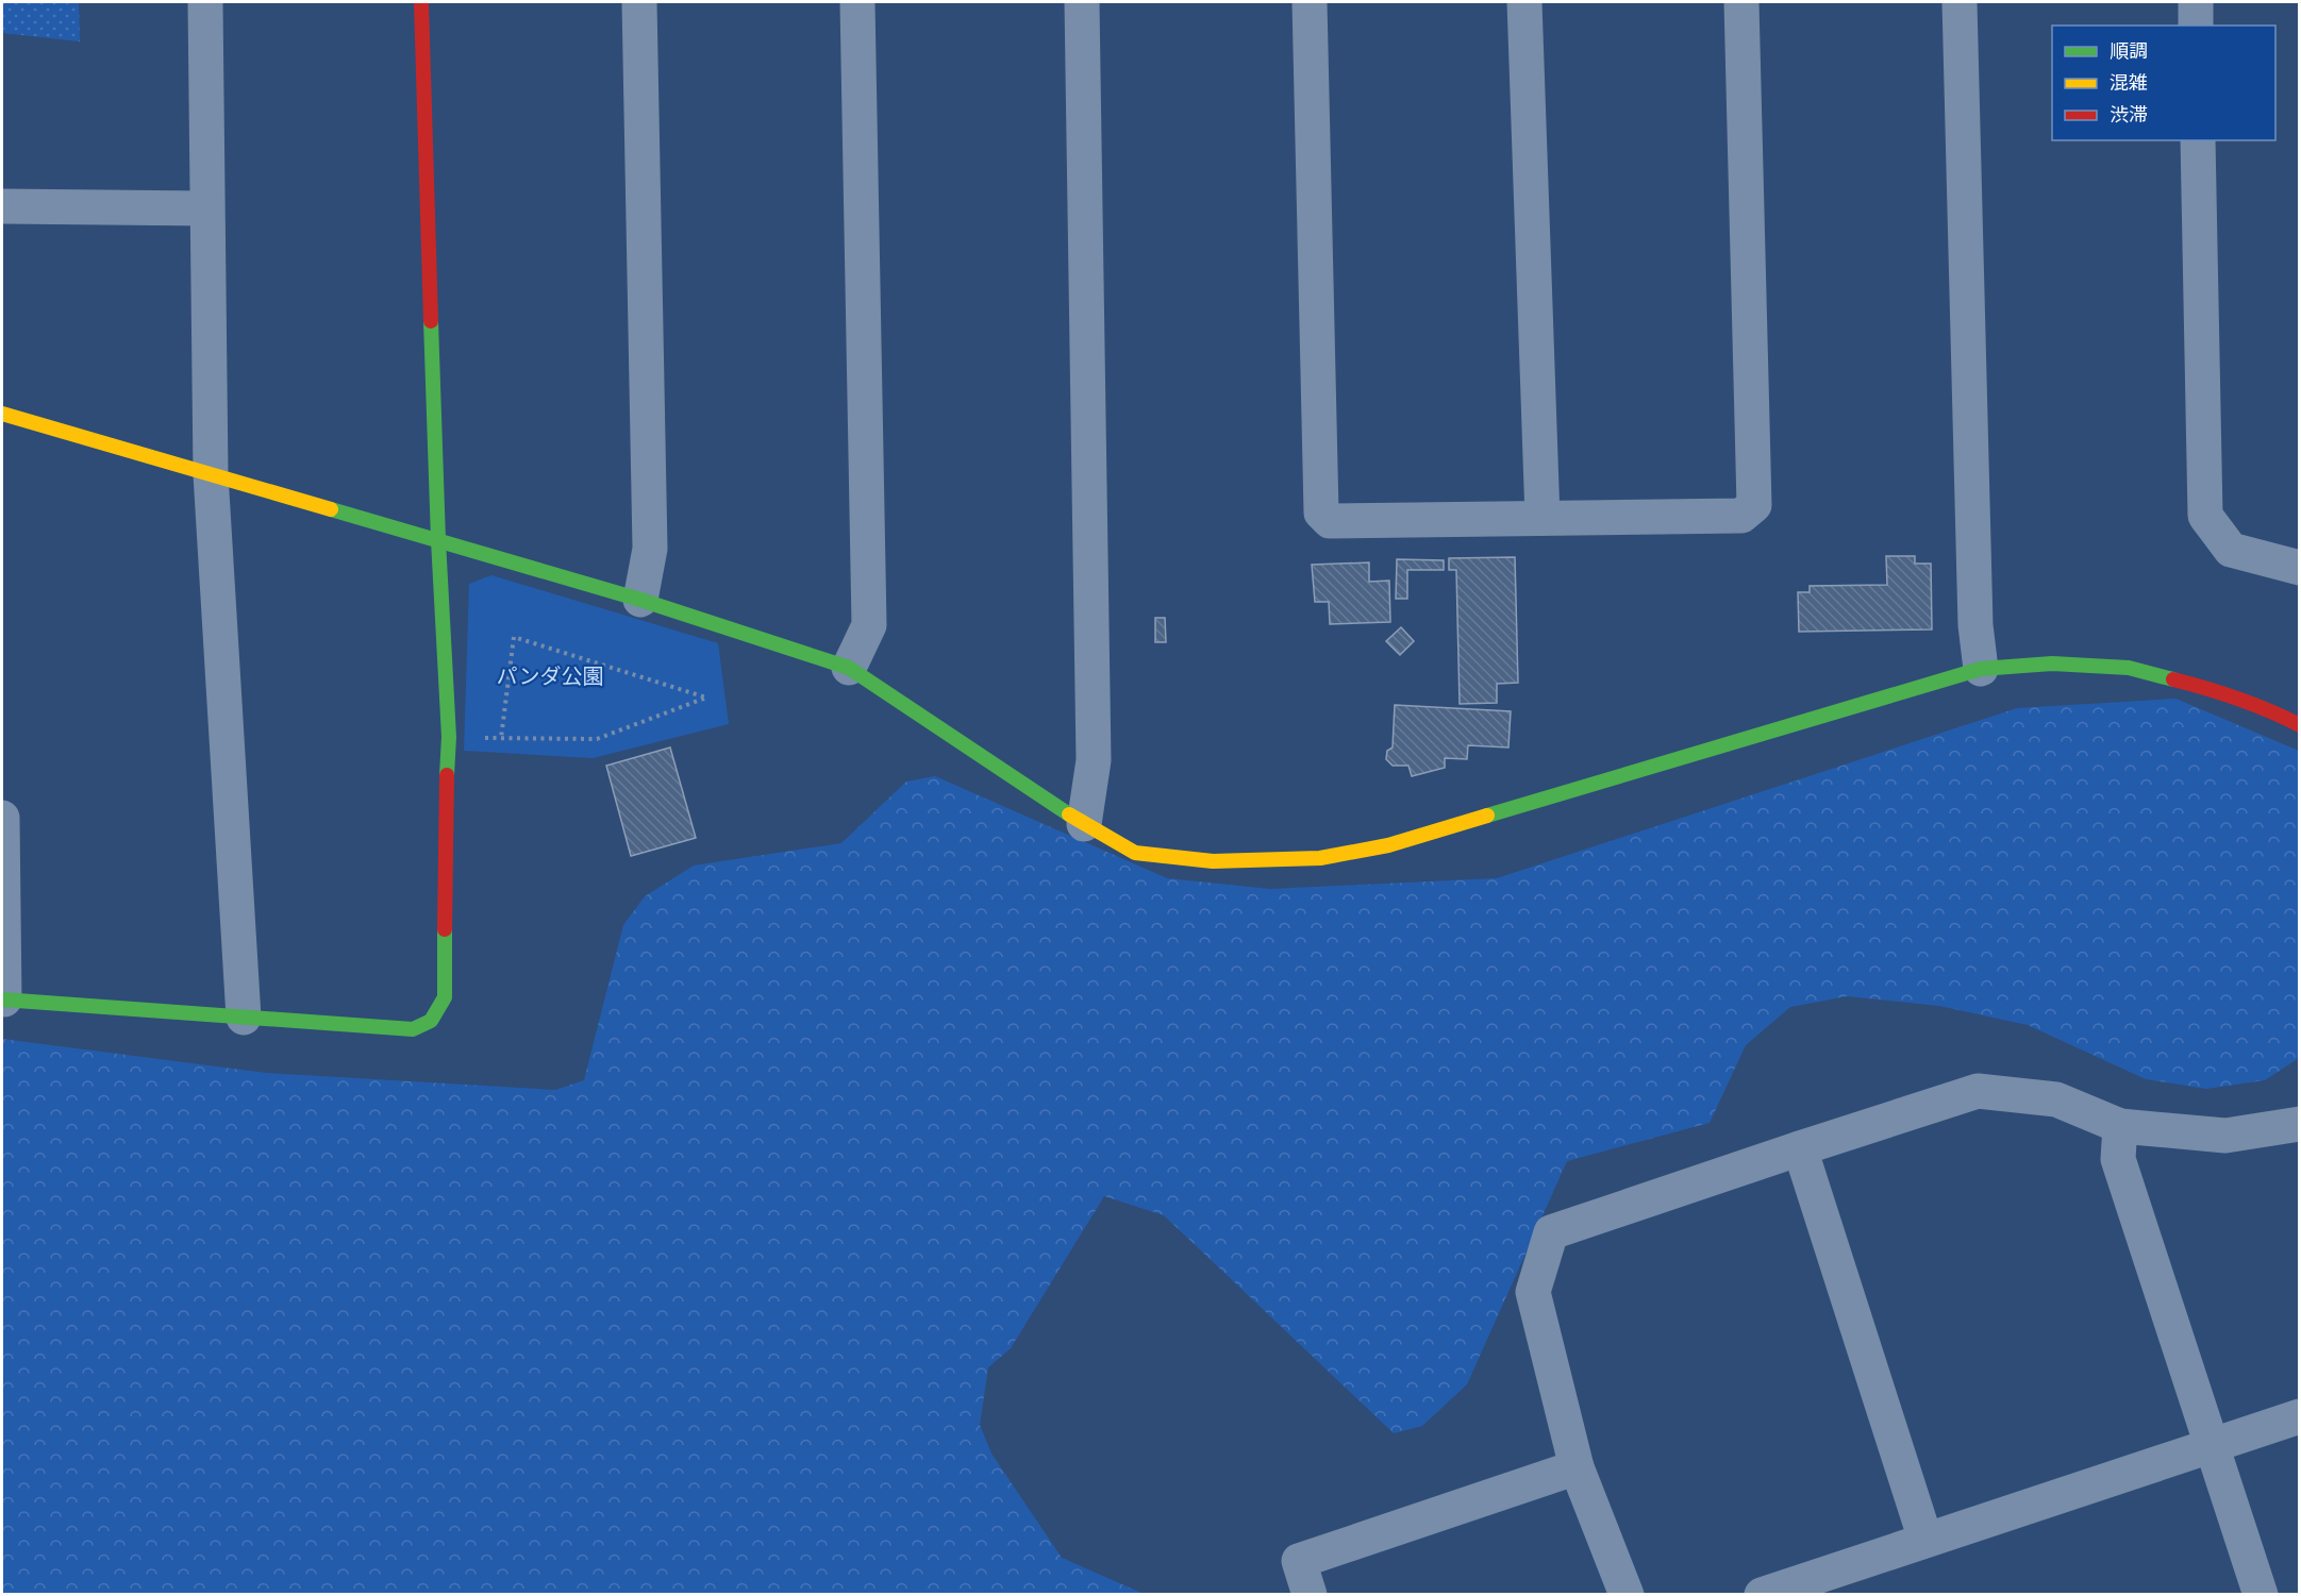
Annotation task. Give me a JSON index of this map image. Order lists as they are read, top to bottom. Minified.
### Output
{"parks":["パンダ公園"],"legend":["順調","混雑","渋滞"]}
